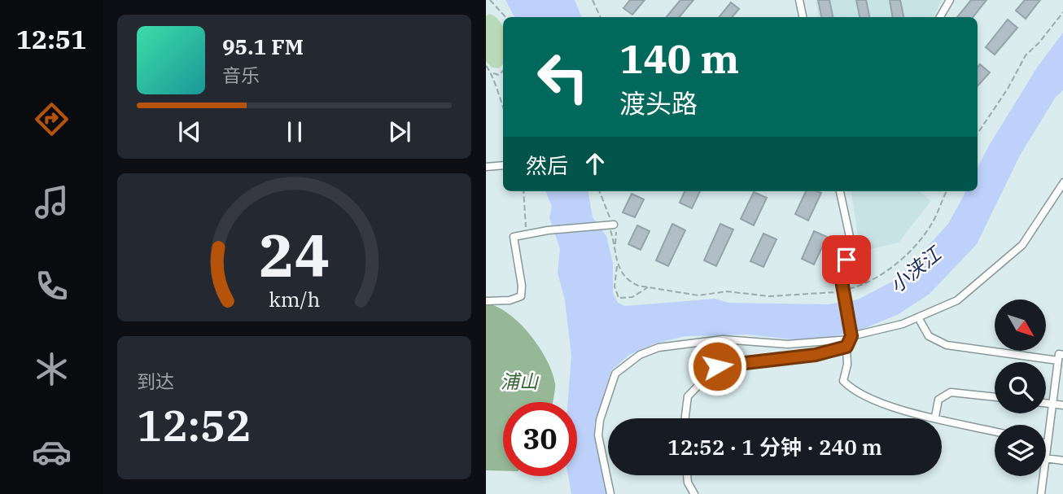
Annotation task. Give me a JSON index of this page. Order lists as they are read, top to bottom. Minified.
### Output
{"water":["小浃江"],"parks":["浦山"],"north":"bottom right","page":{"tabs":"12:51","turn":["140 m","渡头路"],"song":["95.1 FM","音乐"],"then":"然后","tile":["到达","12:52"],"limit":"30","trip":"12:52 · 1 分钟 · 240 m","gauge":["24","km/h"]}}
